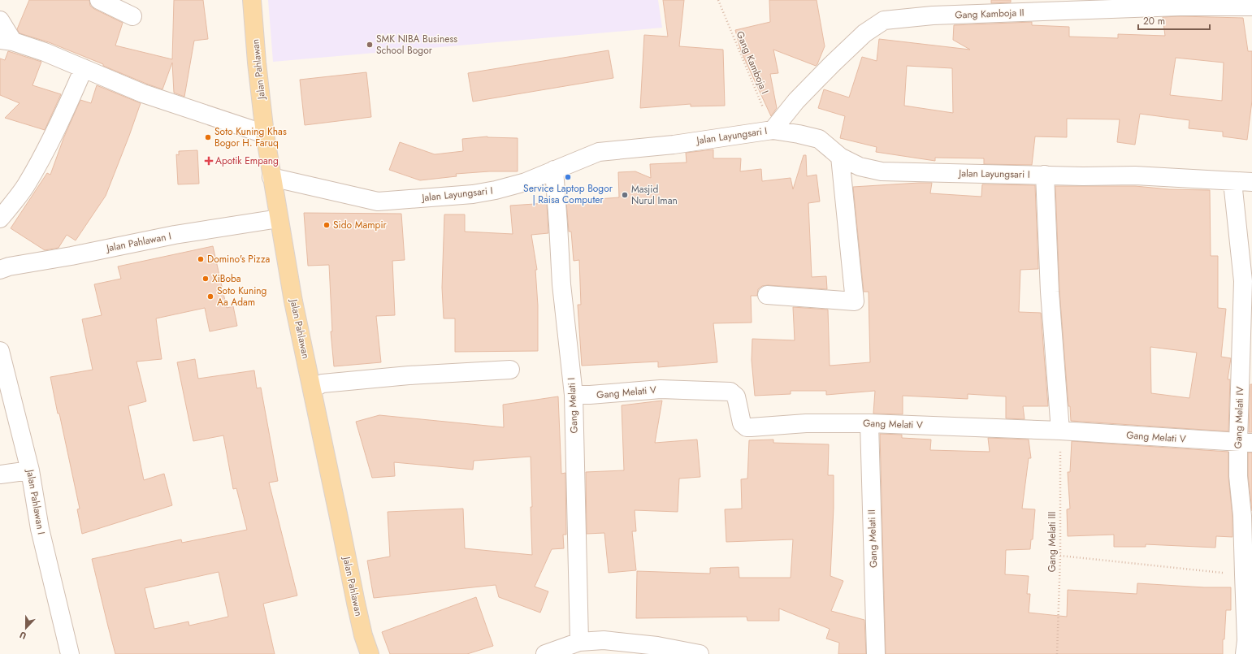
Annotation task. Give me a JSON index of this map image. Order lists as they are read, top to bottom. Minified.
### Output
{"streets":{"main road":["Jalan Pahlawan"],"street":["Gang Kamboja II","Jalan Layungsari I","Jalan Pahlawan I","Gang Melati V","Gang Melati I","Gang Melati IV","Gang Melati II"],"path":["Gang Kamboja I","Gang Melati III"]},"crossings":[["Gang Kamboja II","Gang Kamboja I"],["Gang Kamboja II","Jalan Layungsari I"],["Gang Kamboja I","Jalan Layungsari I"],["Jalan Pahlawan","Jalan Layungsari I"],["Jalan Pahlawan","Jalan Pahlawan I"],["Jalan Layungsari I","Gang Melati I"],["Jalan Layungsari I","Gang Melati IV"],["Gang Melati V","Gang Melati I"],["Gang Melati V","Gang Melati IV"],["Gang Melati V","Gang Melati II"],["Gang Melati V","Gang Melati III"]],"places":{"other":["SMK NIBA Business School Bogor","Soto Kuning Khas Bogor H. Faruq","Service Laptop Bogor | Raisa Computer","Masjid Nurul Iman","Sido Mampir","Domino's Pizza","XiBoba","Soto Kuning Aa Adam"],"health":["Apotik Empang"]},"scale_bar":"20 m","north":"bottom"}
